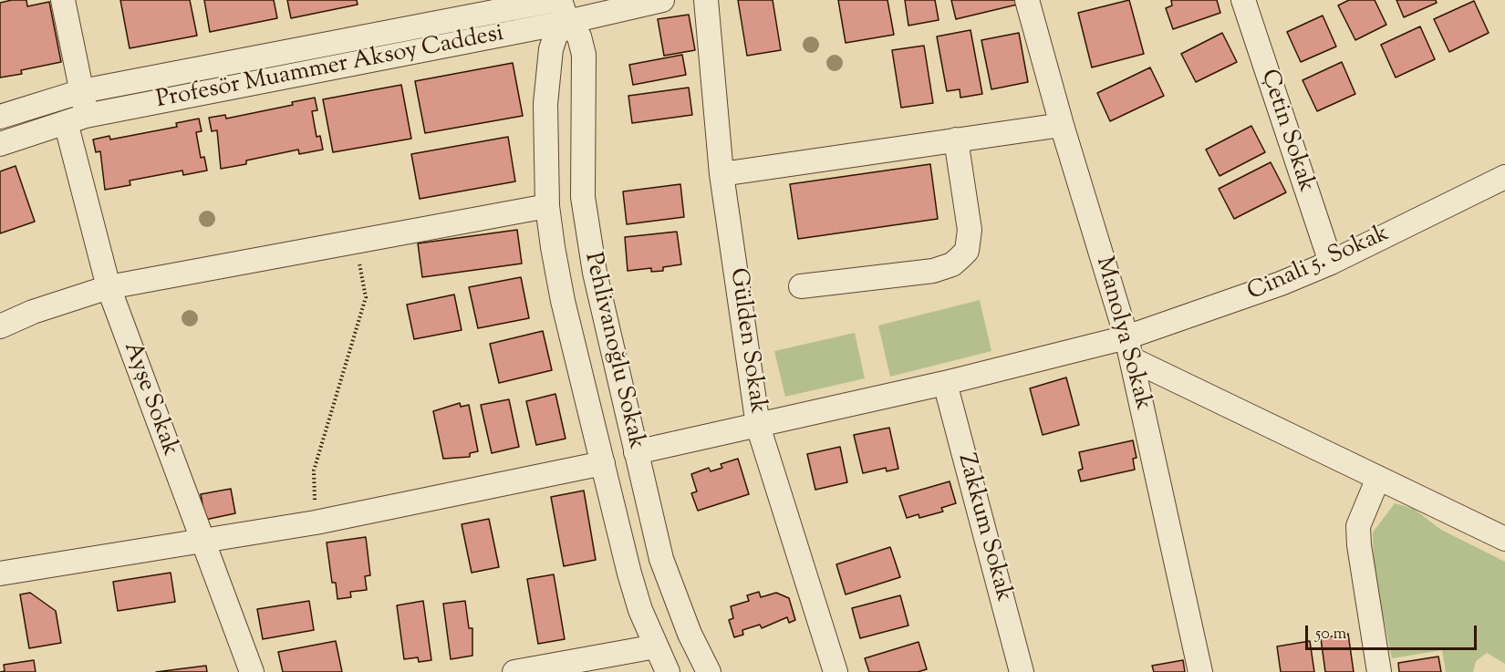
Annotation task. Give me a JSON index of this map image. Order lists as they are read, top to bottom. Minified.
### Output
{"streets":{"street":["Profesör Muammer Aksoy Caddesi","Çetin Sokak","Cinali 5. Sokak","Manolya Sokak","Gülden Sokak","Pehlivanoğlu Sokak","Ayşe Sokak","Zakkum Sokak"]},"crossings":[["Profesör Muammer Aksoy Caddesi","Pehlivanoğlu Sokak"],["Profesör Muammer Aksoy Caddesi","Ayşe Sokak"],["Çetin Sokak","Cinali 5. Sokak"],["Cinali 5. Sokak","Manolya Sokak"],["Cinali 5. Sokak","Gülden Sokak"],["Cinali 5. Sokak","Pehlivanoğlu Sokak"],["Cinali 5. Sokak","Zakkum Sokak"]],"scale_bar":"50 m"}
